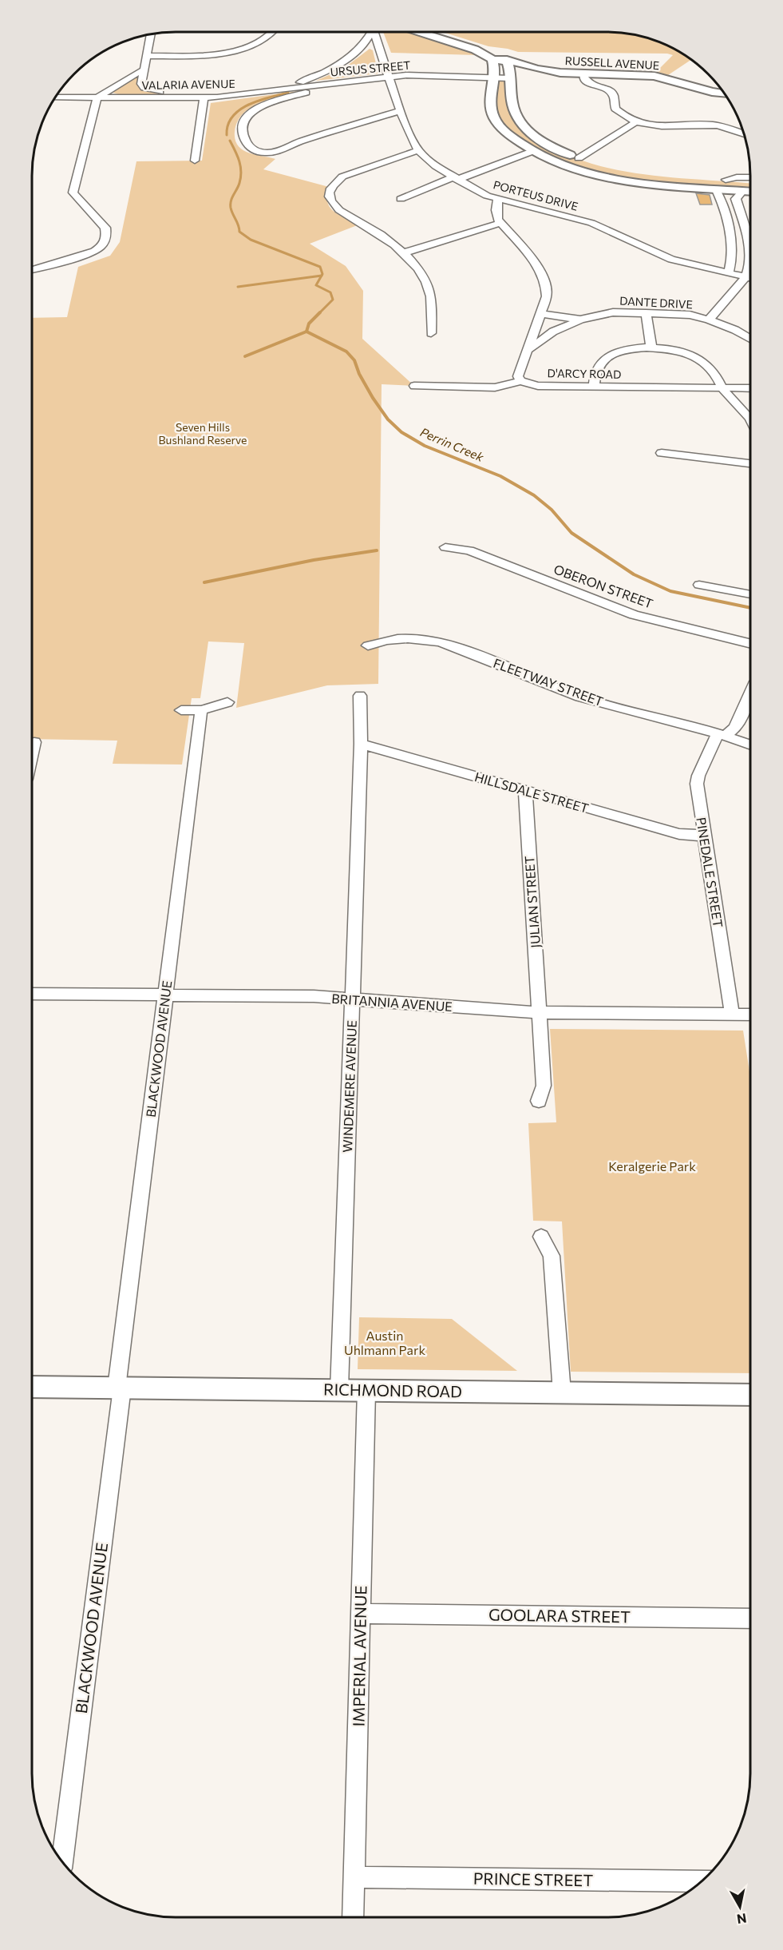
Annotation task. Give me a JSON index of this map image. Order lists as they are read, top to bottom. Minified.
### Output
{"streets":{"main road":["RUSSELL AVENUE","RICHMOND ROAD"],"street":["URSUS STREET","VALARIA AVENUE","PORTEUS DRIVE","DANTE DRIVE","D'ARCY ROAD","OBERON STREET","FLEETWAY STREET","HILLSDALE STREET","PINEDALE STREET","JULIAN STREET","BRITANNIA AVENUE","BLACKWOOD AVENUE","WINDEMERE AVENUE","GOOLARA STREET","IMPERIAL AVENUE","PRINCE STREET"]},"crossings":[["URSUS STREET","VALARIA AVENUE"],["URSUS STREET","PORTEUS DRIVE"],["FLEETWAY STREET","PINEDALE STREET"],["HILLSDALE STREET","PINEDALE STREET"],["HILLSDALE STREET","JULIAN STREET"],["HILLSDALE STREET","WINDEMERE AVENUE"],["PINEDALE STREET","BRITANNIA AVENUE"],["JULIAN STREET","BRITANNIA AVENUE"],["BRITANNIA AVENUE","BLACKWOOD AVENUE"],["BRITANNIA AVENUE","WINDEMERE AVENUE"],["BLACKWOOD AVENUE","RICHMOND ROAD"],["WINDEMERE AVENUE","RICHMOND ROAD"],["RICHMOND ROAD","IMPERIAL AVENUE"],["GOOLARA STREET","IMPERIAL AVENUE"],["IMPERIAL AVENUE","PRINCE STREET"]],"water":["Perrin Creek"],"parks":["Seven Hills Bushland Reserve","Keralgerie Park","Austin Uhlmann Park"],"north":"bottom"}
